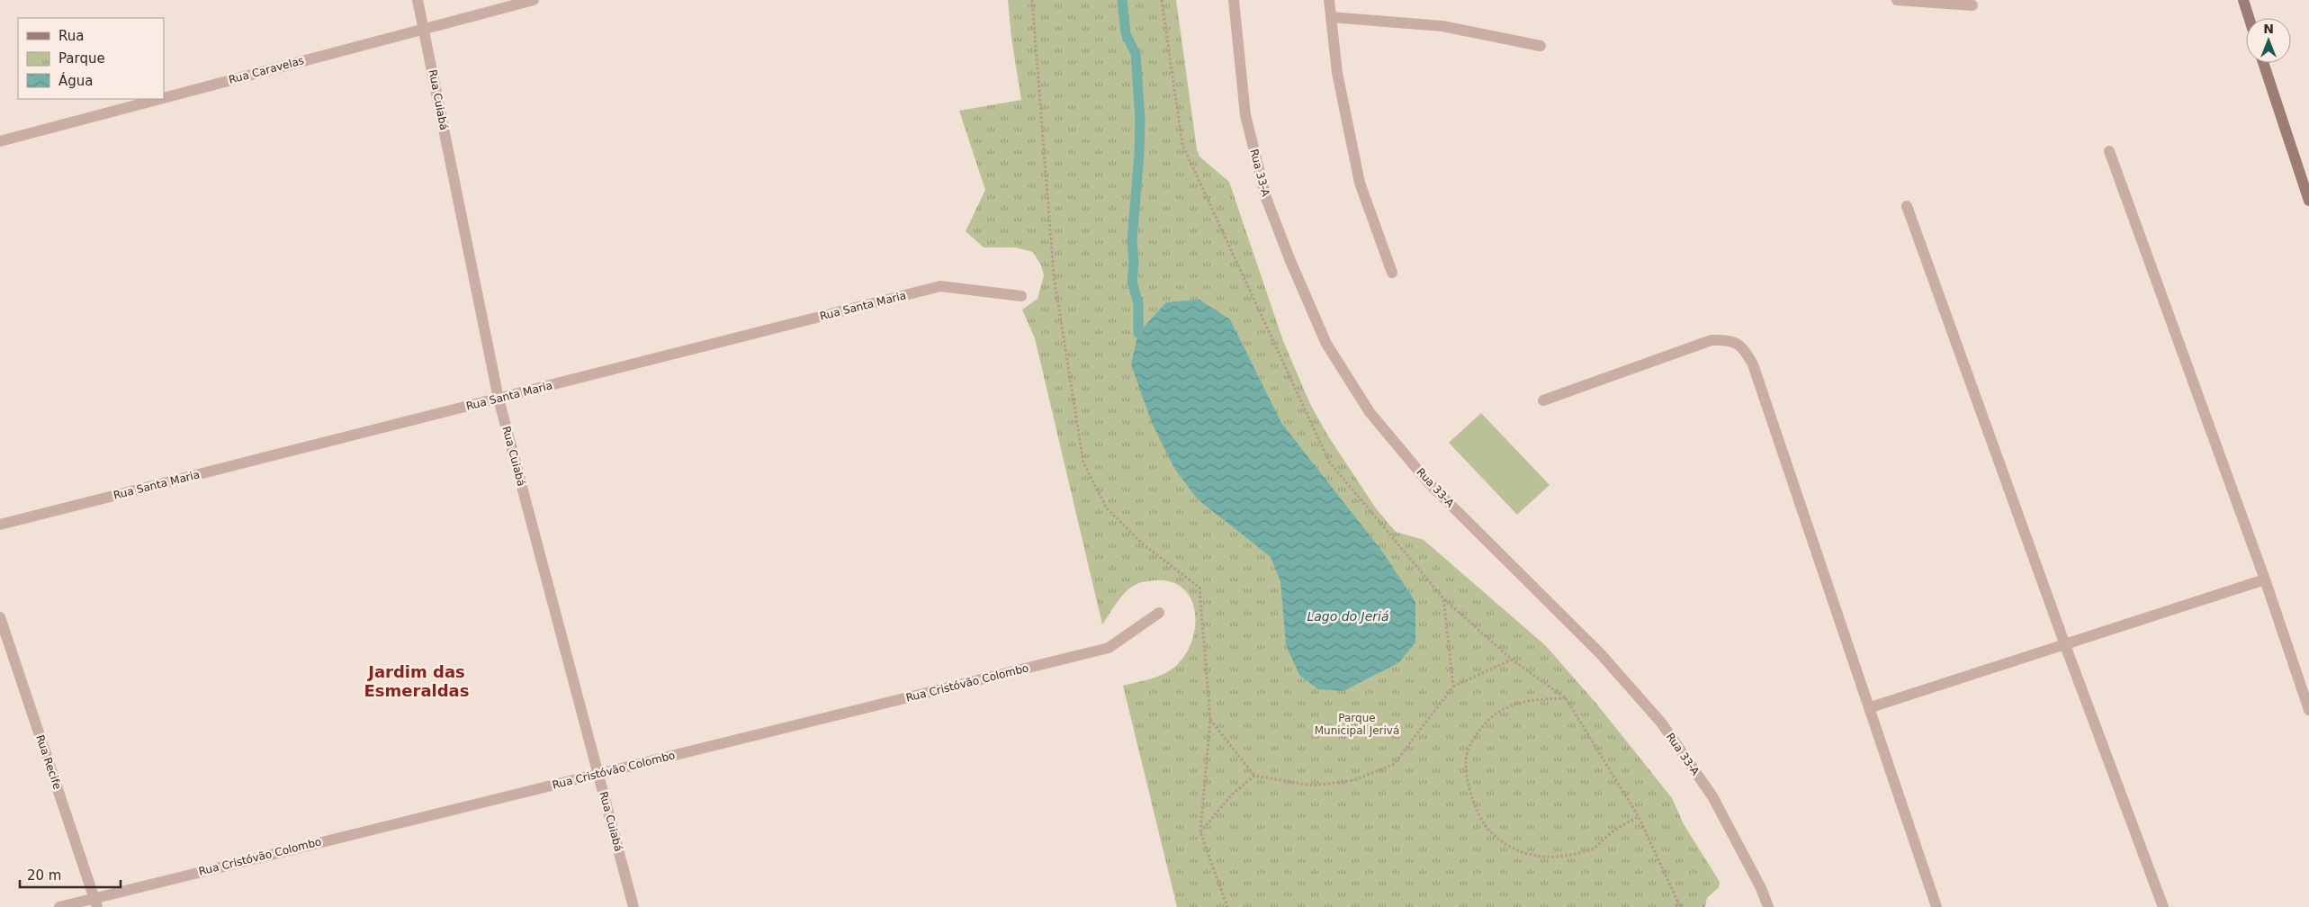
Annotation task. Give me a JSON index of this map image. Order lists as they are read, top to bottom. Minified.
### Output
{"streets":{"street":["Rua Caravelas","Rua Cuiabá","Rua 33-A","Rua Santa Maria","Rua Cristóvão Colombo","Rua Recife"]},"crossings":[["Rua Caravelas","Rua Cuiabá"],["Rua Cuiabá","Rua Santa Maria"],["Rua Cuiabá","Rua Cristóvão Colombo"],["Rua Cristóvão Colombo","Rua Recife"]],"districts":["Jardim das Esmeraldas"],"water":["Lago do Jeriá"],"parks":["Parque Municipal Jerivá"],"legend":["Rua","Parque","Água"],"scale_bar":"20 m","north":"top"}
